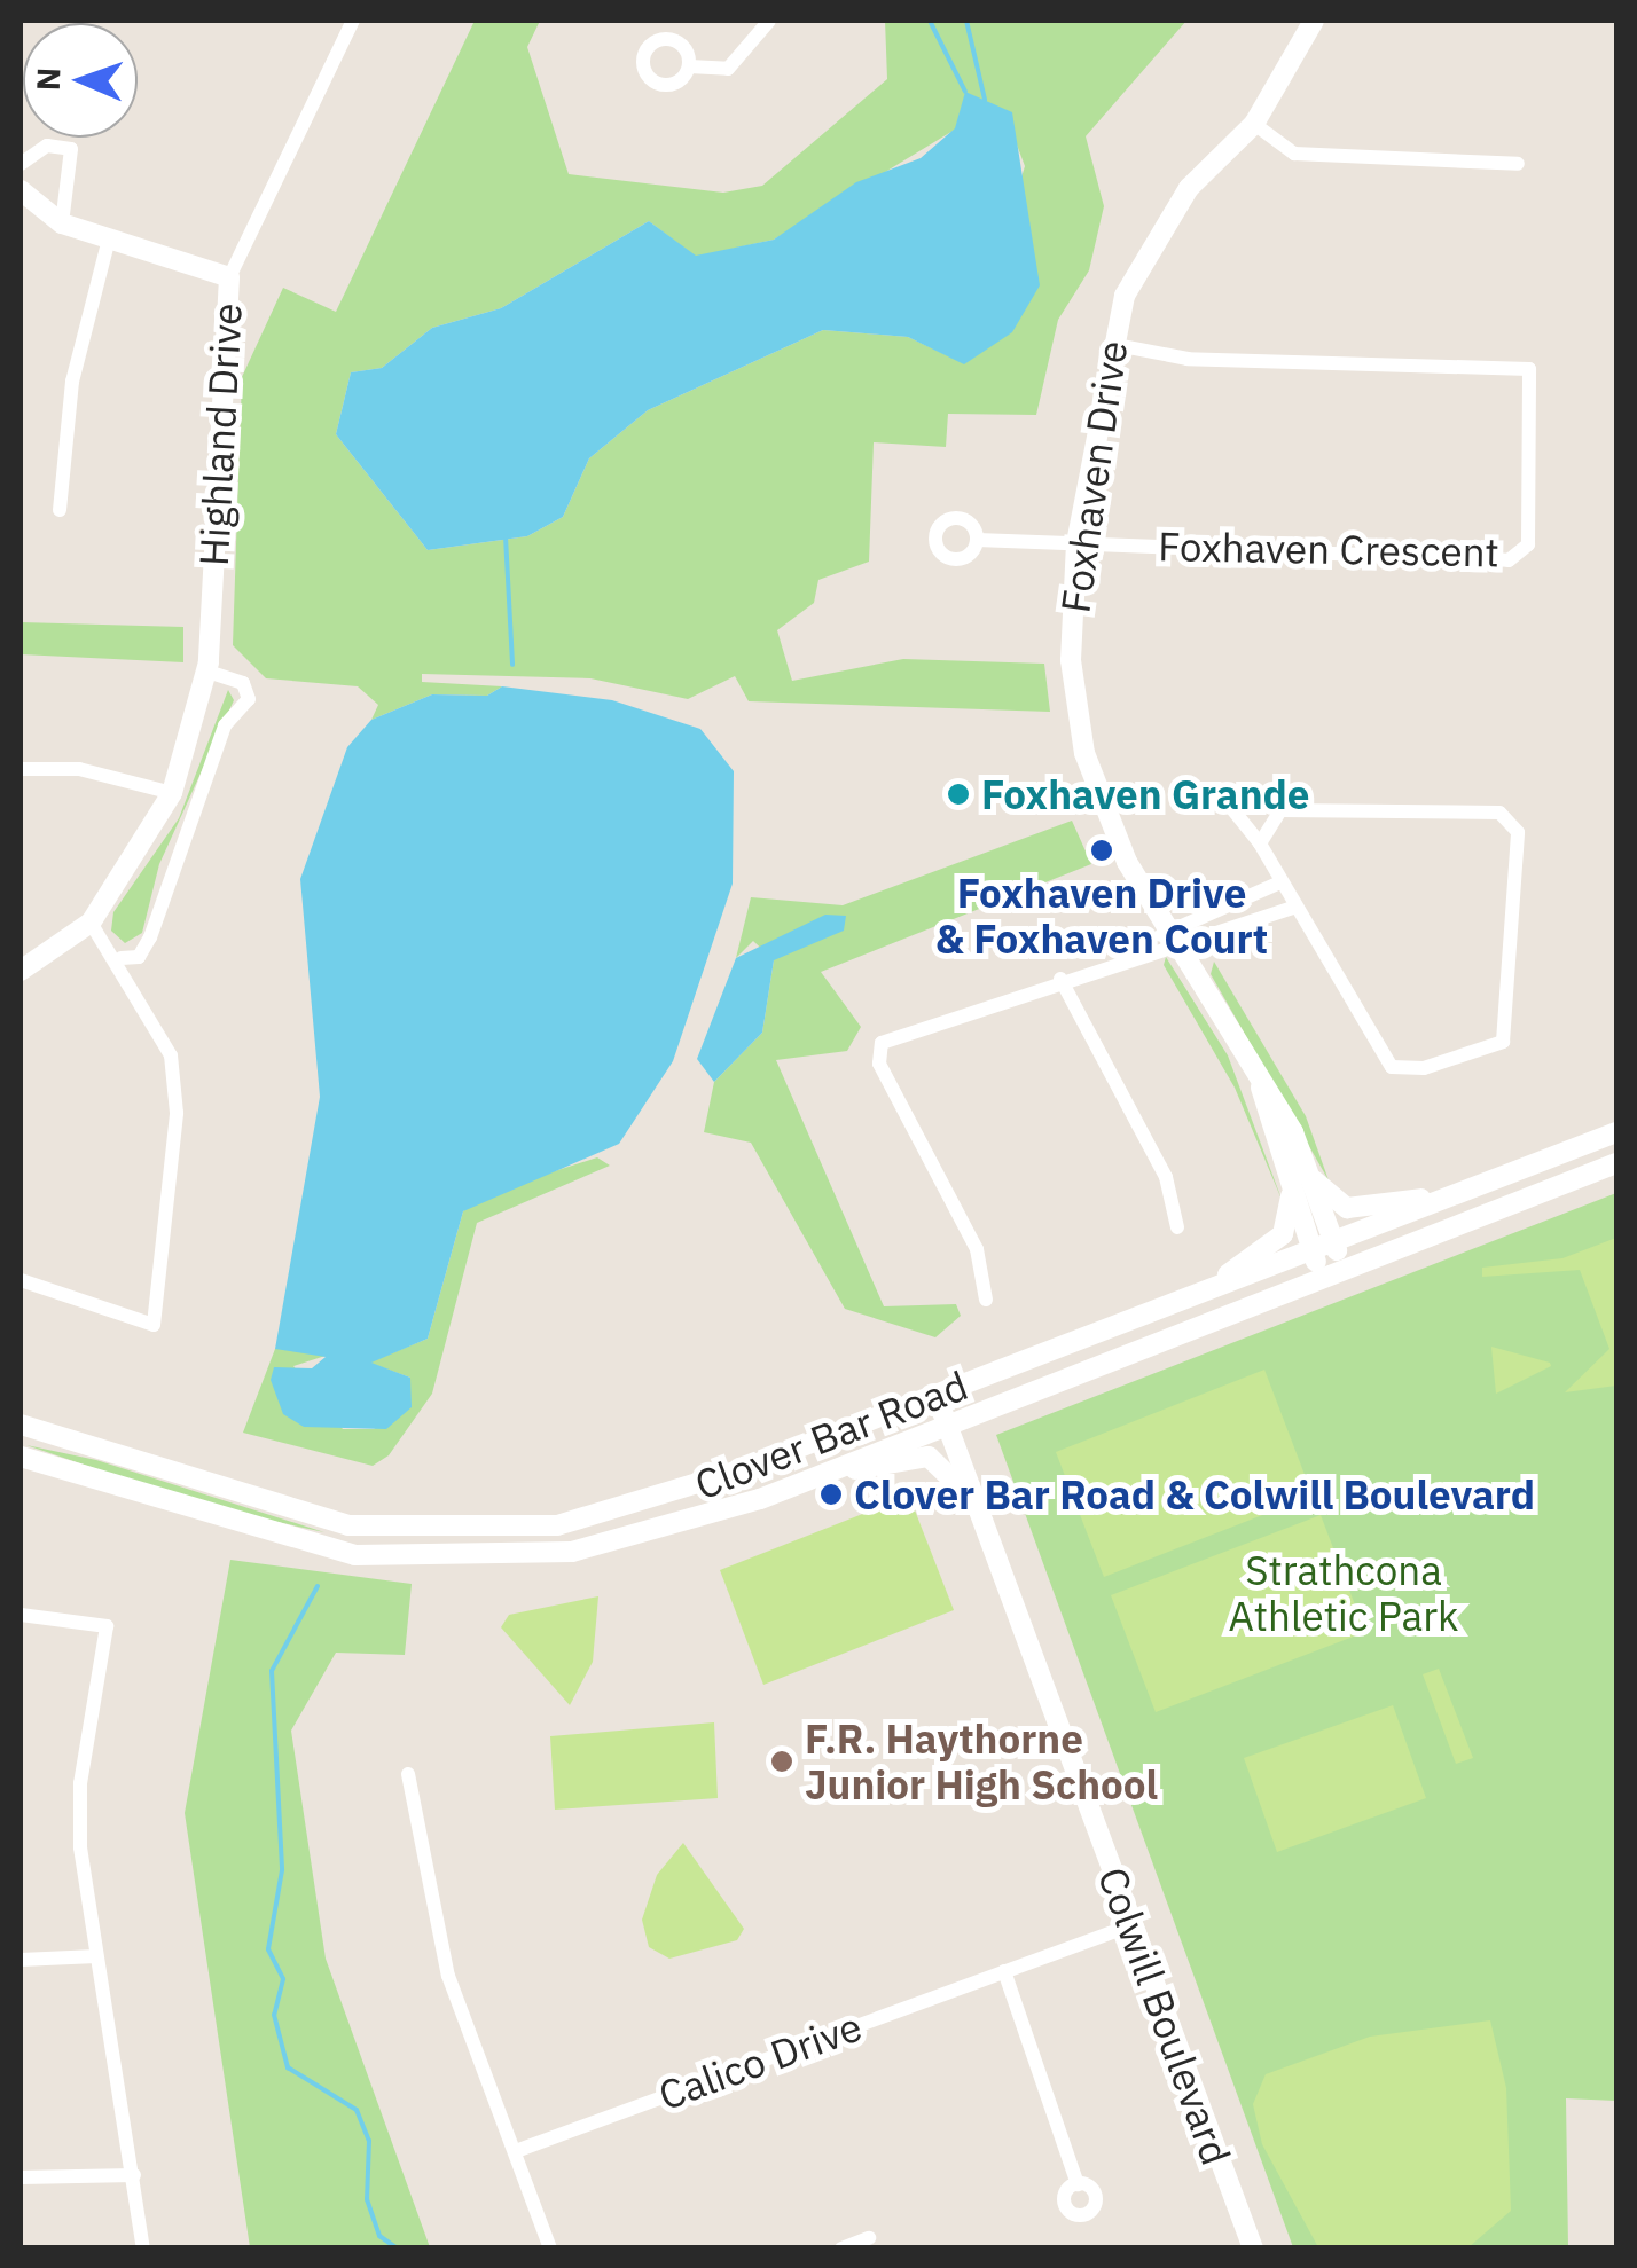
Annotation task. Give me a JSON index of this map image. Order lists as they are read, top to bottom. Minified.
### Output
{"streets":{"main road":["Highland Drive","Foxhaven Drive","Clover Bar Road","Colwill Boulevard"],"street":["Foxhaven Crescent","Calico Drive"]},"crossings":[["Foxhaven Drive","Foxhaven Crescent"],["Foxhaven Drive","Clover Bar Road"],["Clover Bar Road","Colwill Boulevard"],["Colwill Boulevard","Calico Drive"]],"parks":["Strathcona Athletic Park"],"places":["Foxhaven Grande","Foxhaven Drive & Foxhaven Court","Clover Bar Road & Colwill Boulevard","F.R. Haythorne Junior High School"],"north":"left"}
